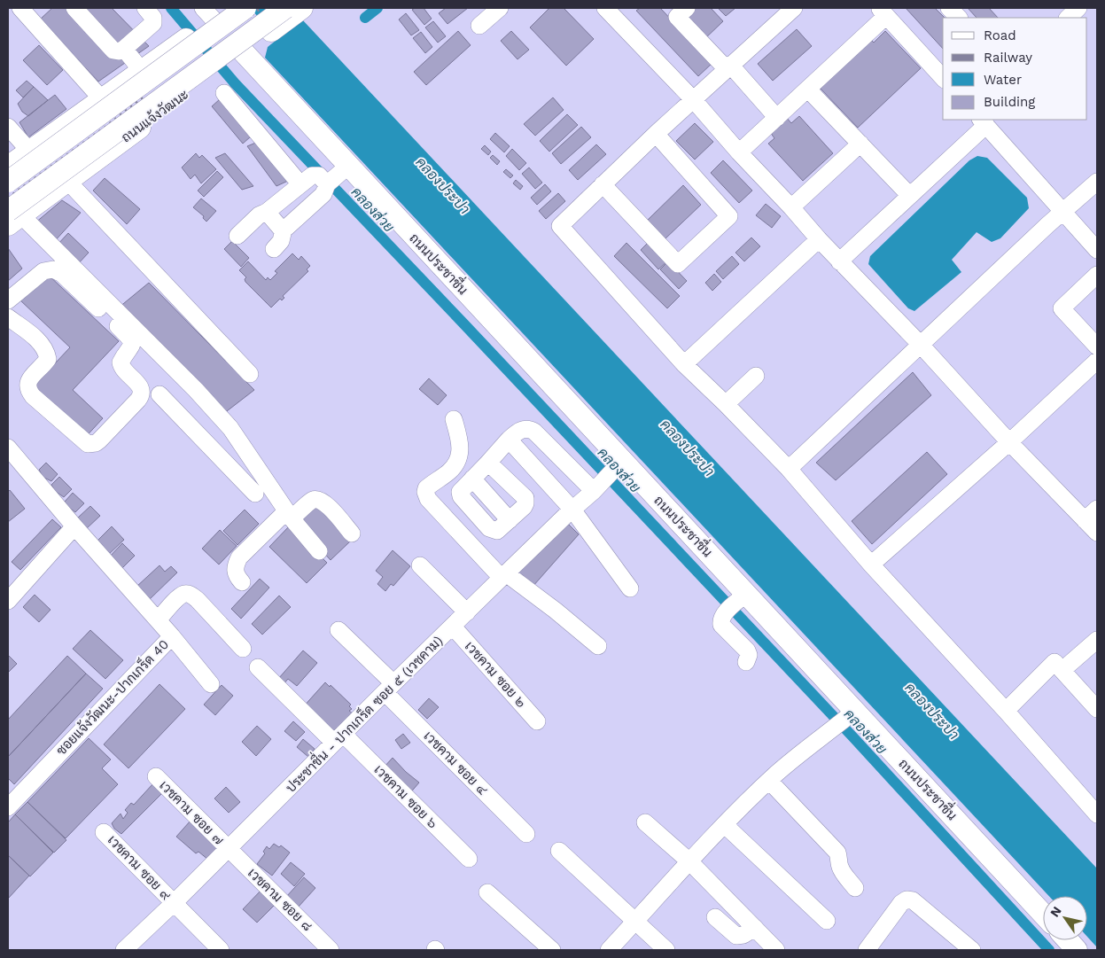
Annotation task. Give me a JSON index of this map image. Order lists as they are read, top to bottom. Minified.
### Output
{"streets":{"main road":["ถนนแจ้งวัฒนะ","ถนนประชาชื่น"],"street":["เวชคาม ซอย ๒","ซอยแจ้งวัฒนะ-ปากเกร็ด 40","ประชาชื่น - ปากเกร็ด ซอย ๕ (เวชคาม)","เวชคาม ซอย ๔","เวชคาม ซอย ๖","เวชคาม ซอย ๗","เวชคาม ซอย ๙","เวชคาม ซอย ๘"]},"crossings":[["ถนนแจ้งวัฒนะ","ถนนประชาชื่น"],["ถนนประชาชื่น","ประชาชื่น - ปากเกร็ด ซอย ๕ (เวชคาม)"],["เวชคาม ซอย ๒","ประชาชื่น - ปากเกร็ด ซอย ๕ (เวชคาม)"],["ประชาชื่น - ปากเกร็ด ซอย ๕ (เวชคาม)","เวชคาม ซอย ๔"],["ประชาชื่น - ปากเกร็ด ซอย ๕ (เวชคาม)","เวชคาม ซอย ๖"],["ประชาชื่น - ปากเกร็ด ซอย ๕ (เวชคาม)","เวชคาม ซอย ๗"],["ประชาชื่น - ปากเกร็ด ซอย ๕ (เวชคาม)","เวชคาม ซอย ๙"],["ประชาชื่น - ปากเกร็ด ซอย ๕ (เวชคาม)","เวชคาม ซอย ๘"],["เวชคาม ซอย ๗","เวชคาม ซอย ๘"]],"water":["คลองประปา","คลองส่วย"],"legend":["Road","Railway","Water","Building"],"north":"top left"}
